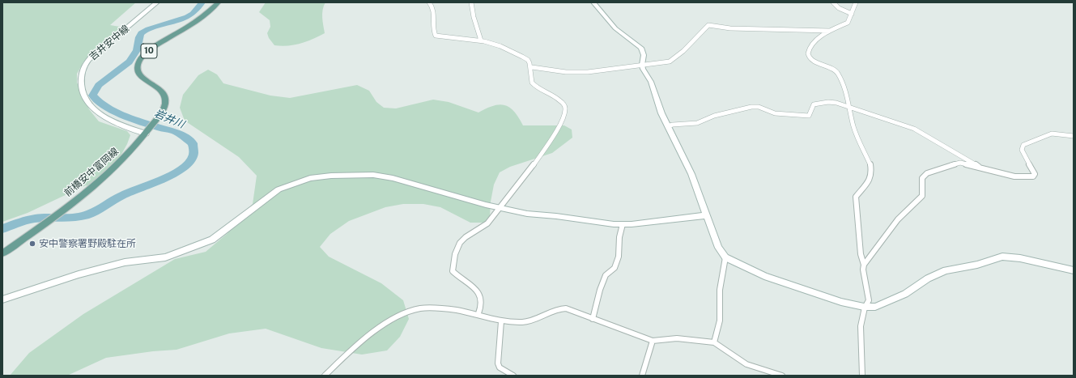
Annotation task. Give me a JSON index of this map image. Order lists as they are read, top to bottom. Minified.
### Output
{"streets":{"main road":["10","前橋安中富岡線"],"street":["吉井安中線"]},"crossings":[["吉井安中線","10"],["吉井安中線","前橋安中富岡線"],["10","前橋安中富岡線"]],"water":["岩井川"],"places":["安中警察署野殿駐在所"]}
